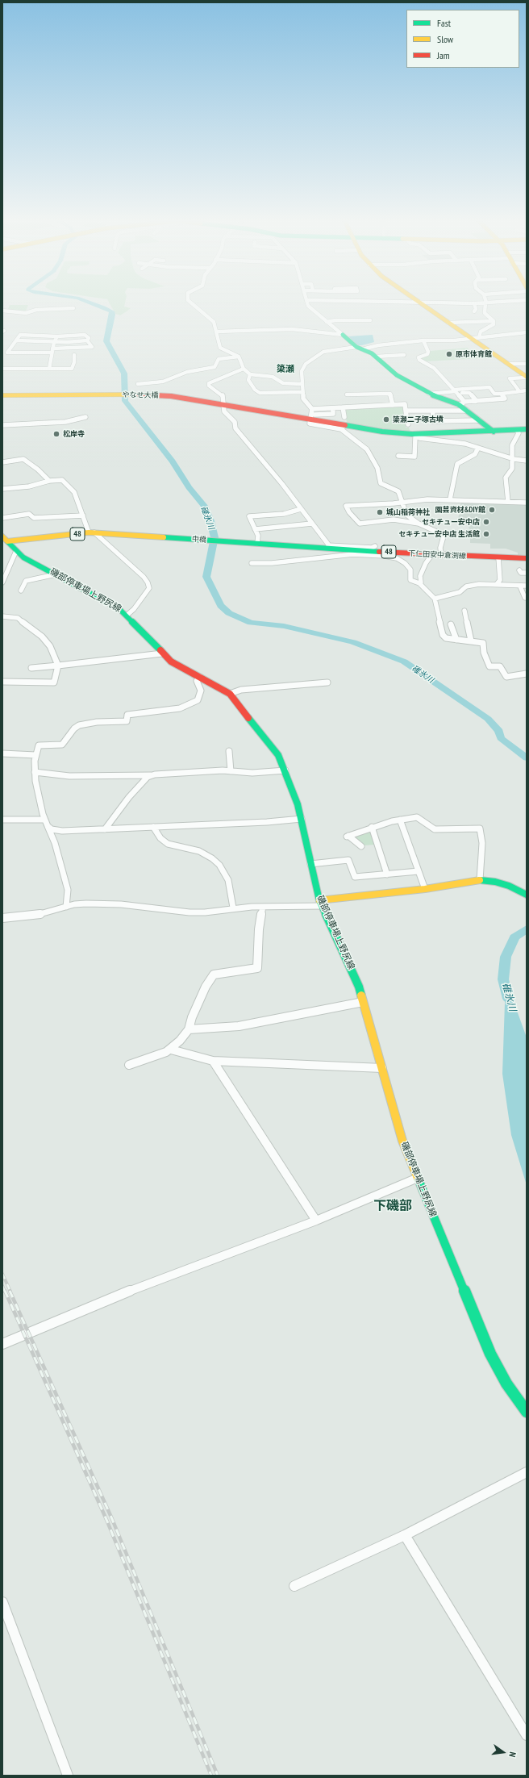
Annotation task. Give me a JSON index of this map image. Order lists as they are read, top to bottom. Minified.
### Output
{"streets":{"main road":["やなせ大橋","48","中橋","下仁田安中倉渕線","磯部停車場上野尻線"]},"crossings":[["48","中橋"],["48","磯部停車場上野尻線"],["中橋","下仁田安中倉渕線"]],"districts":["簗瀬","下磯部"],"water":["碓氷川"],"places":["原市体育館","簗瀬二子塚古墳","松岸寺","園芸資材&DIY館","城山稲荷神社","セキチュー安中店","セキチュー安中店 生活館"],"legend":["Fast","Slow","Jam"],"north":"right"}
